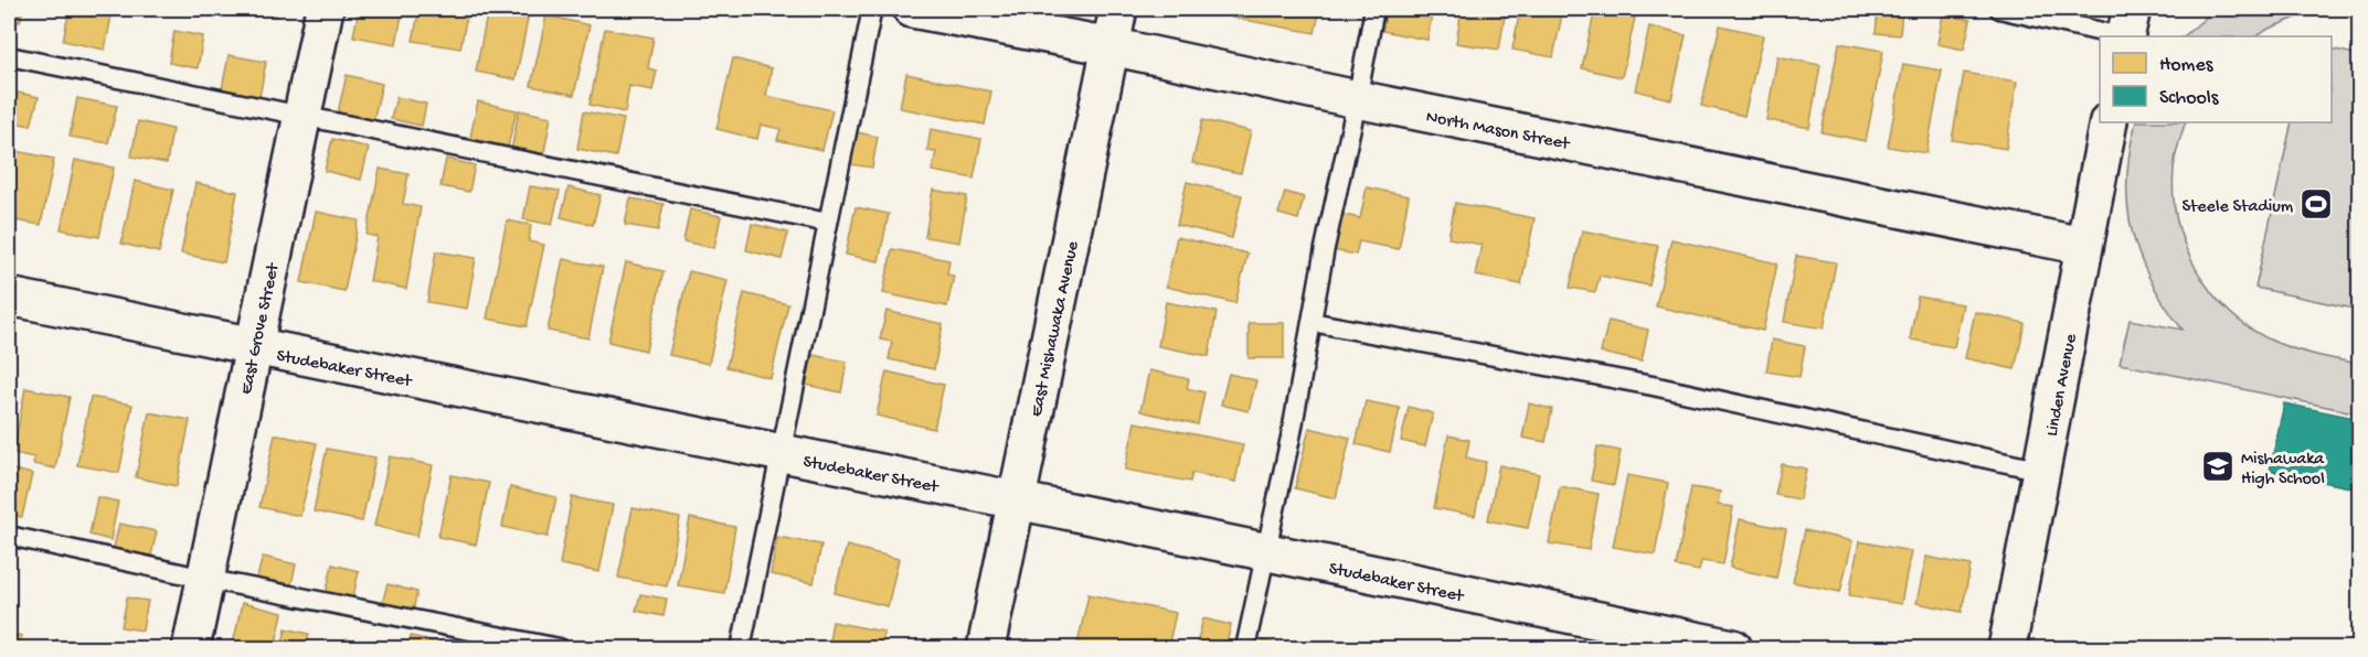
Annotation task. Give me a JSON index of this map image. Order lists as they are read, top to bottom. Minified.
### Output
{"streets":{"street":["North Mason Street","East Grove Street","East Mishawaka Avenue","Studebaker Street","Linden Avenue"]},"crossings":[["North Mason Street","East Mishawaka Avenue"],["North Mason Street","Linden Avenue"],["East Grove Street","Studebaker Street"],["East Mishawaka Avenue","Studebaker Street"]],"places":{"sports":["Steele Stadium"],"school or university":["Mishawaka High School"]},"legend":["Homes","Schools"]}
